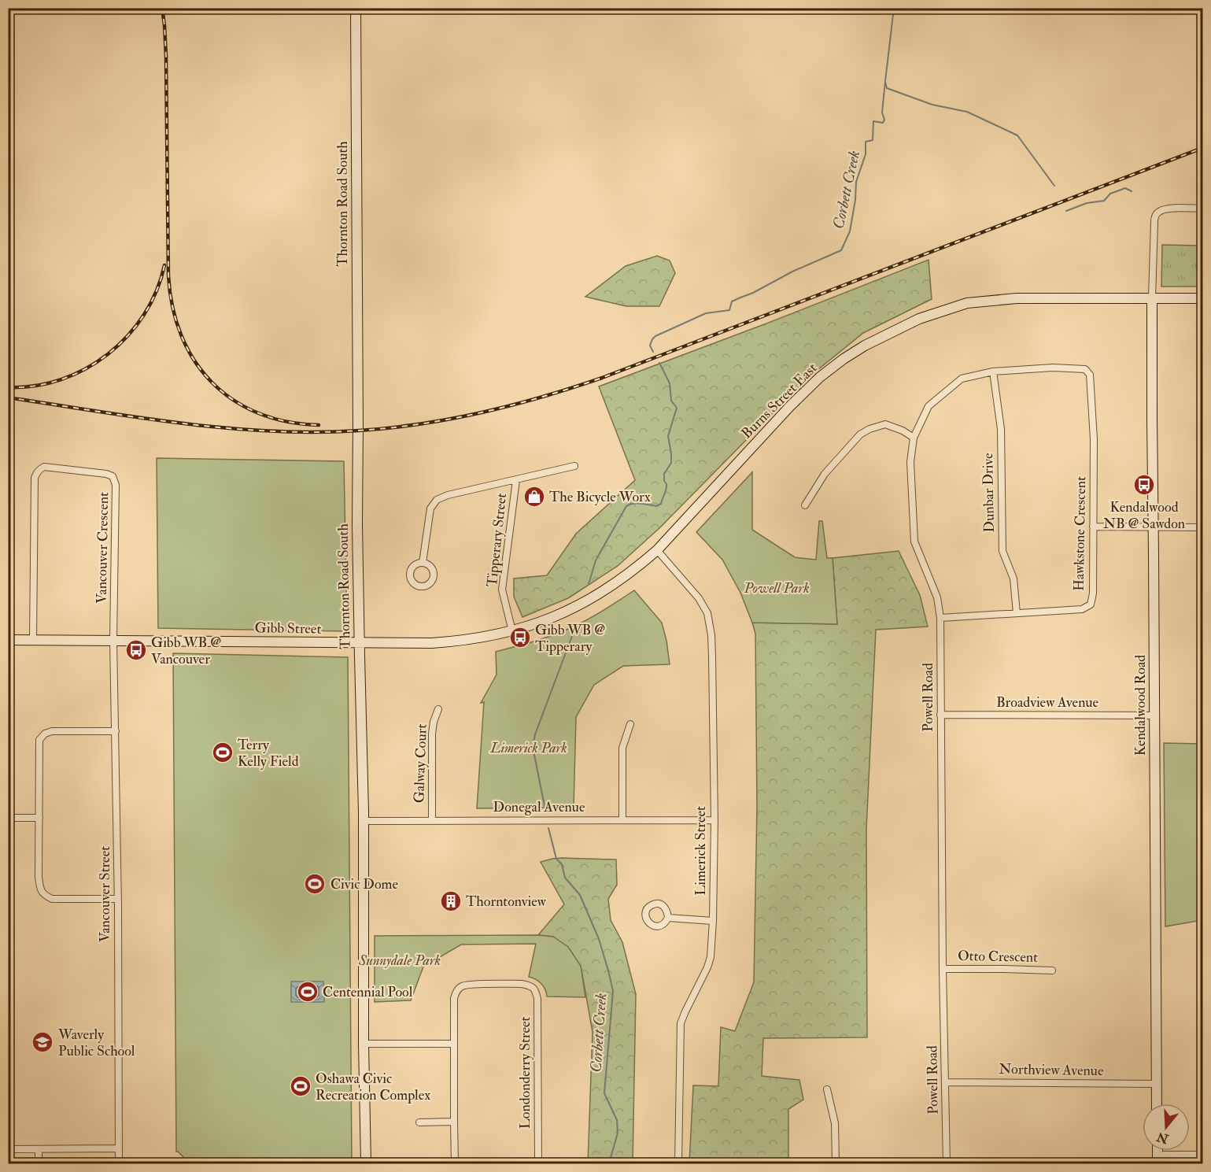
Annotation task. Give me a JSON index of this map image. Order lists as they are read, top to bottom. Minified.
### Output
{"streets":{"street":["Thornton Road South","Burns Street East","Dunbar Drive","Hawkstone Crescent","Tipperary Street","Vancouver Crescent","Gibb Street","Powell Road","Broadview Avenue","Kendalwood Road","Galway Court","Donegal Avenue","Limerick Street","Vancouver Street","Otto Crescent","Northview Avenue","Londonderry Street"]},"crossings":[["Thornton Road South","Gibb Street"],["Thornton Road South","Donegal Avenue"],["Burns Street East","Gibb Street"],["Burns Street East","Kendalwood Road"],["Burns Street East","Limerick Street"],["Dunbar Drive","Hawkstone Crescent"],["Dunbar Drive","Powell Road"],["Hawkstone Crescent","Powell Road"],["Tipperary Street","Gibb Street"],["Vancouver Crescent","Gibb Street"],["Vancouver Crescent","Vancouver Street"],["Gibb Street","Limerick Street"],["Gibb Street","Vancouver Street"],["Powell Road","Broadview Avenue"],["Powell Road","Otto Crescent"],["Powell Road","Northview Avenue"],["Broadview Avenue","Kendalwood Road"],["Kendalwood Road","Northview Avenue"],["Galway Court","Donegal Avenue"],["Donegal Avenue","Limerick Street"]],"water":["Corbett Creek"],"parks":["Powell Park","Limerick Park","Sunnydale Park"],"places":{"bus stop":["Kendalwood NB @ Sawdon","Gibb WB @ Tipperary","Gibb WB @ Vancouver"],"shop":["The Bicycle Worx"],"sports":["Terry Kelly Field","Civic Dome","Centennial Pool","Oshawa Civic Recreation Complex"],"building":["Thorntonview"],"school or university":["Waverly Public School"]},"north":"bottom"}
